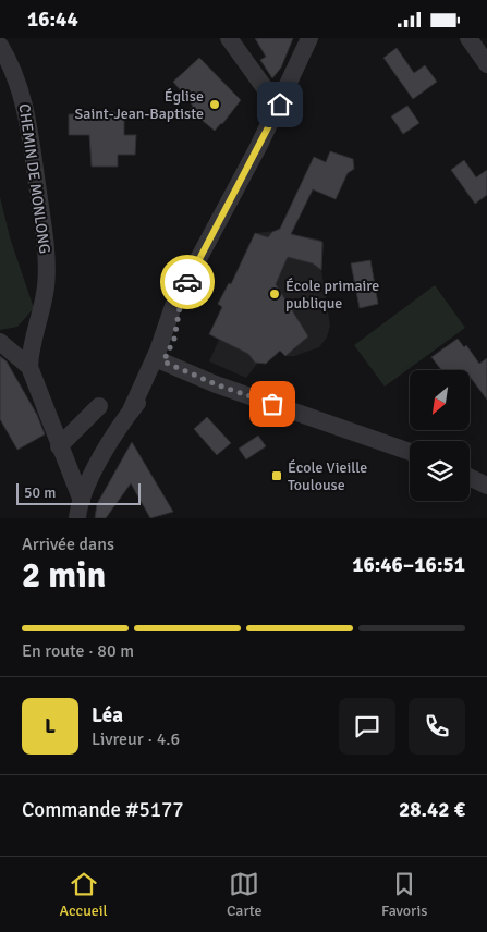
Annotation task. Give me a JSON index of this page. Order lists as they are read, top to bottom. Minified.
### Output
{"streets":{"street":["CHEMIN DE MONLONG"]},"places":{"other":["Église Saint-Jean-Baptiste","École primaire publique"],"transit":["École Vieille Toulouse"]},"scale_bar":"50 m","north":"bottom left","page":{"status":"16:44","scale":"50 m","heading":["2 min","Arrivée dans","16:46–16:51"],"panel":["Léa","Livreur · 4.6","Commande #5177","28.42 €"],"bar":"En route · 80 m","round":"L","tabs":["Accueil","Carte","Favoris"]}}
